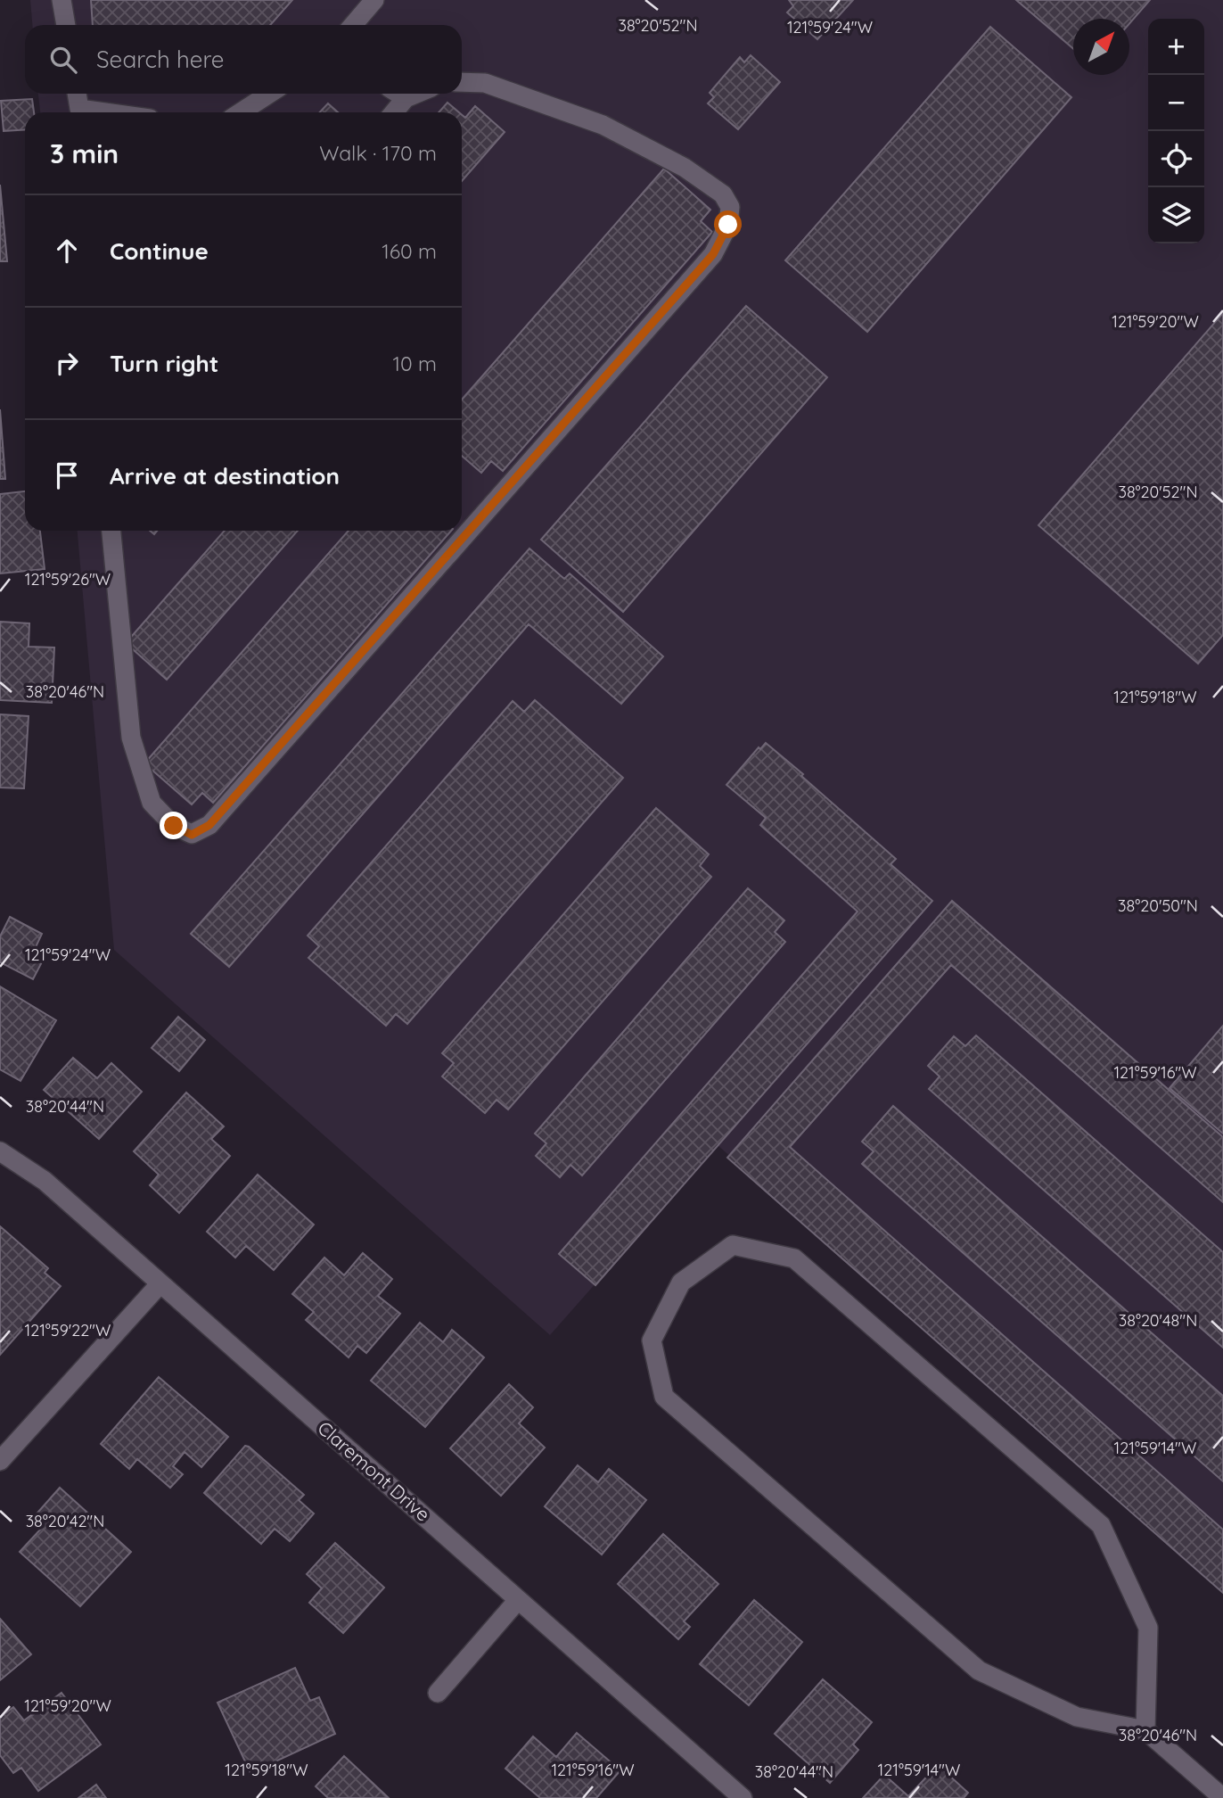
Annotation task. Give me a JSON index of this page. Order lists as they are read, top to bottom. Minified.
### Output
{"streets":{"street":["Claremont Drive"]},"north":"top right","page":{"map_buttons":["+","−"],"search":"Search here","heading":["3 min","Walk · 170 m"],"list":[["Continue","160 m"],["Turn right","10 m"],"Arrive at destination"]},"coordinates":["38°20'52\"N","121°59'24\"W","121°59'20\"W","121°59'26\"W","38°20'46\"N","121°59'18\"W","38°20'50\"N","121°59'16\"W","38°20'44\"N","38°20'48\"N","121°59'22\"W","121°59'14\"W","38°20'42\"N"]}
